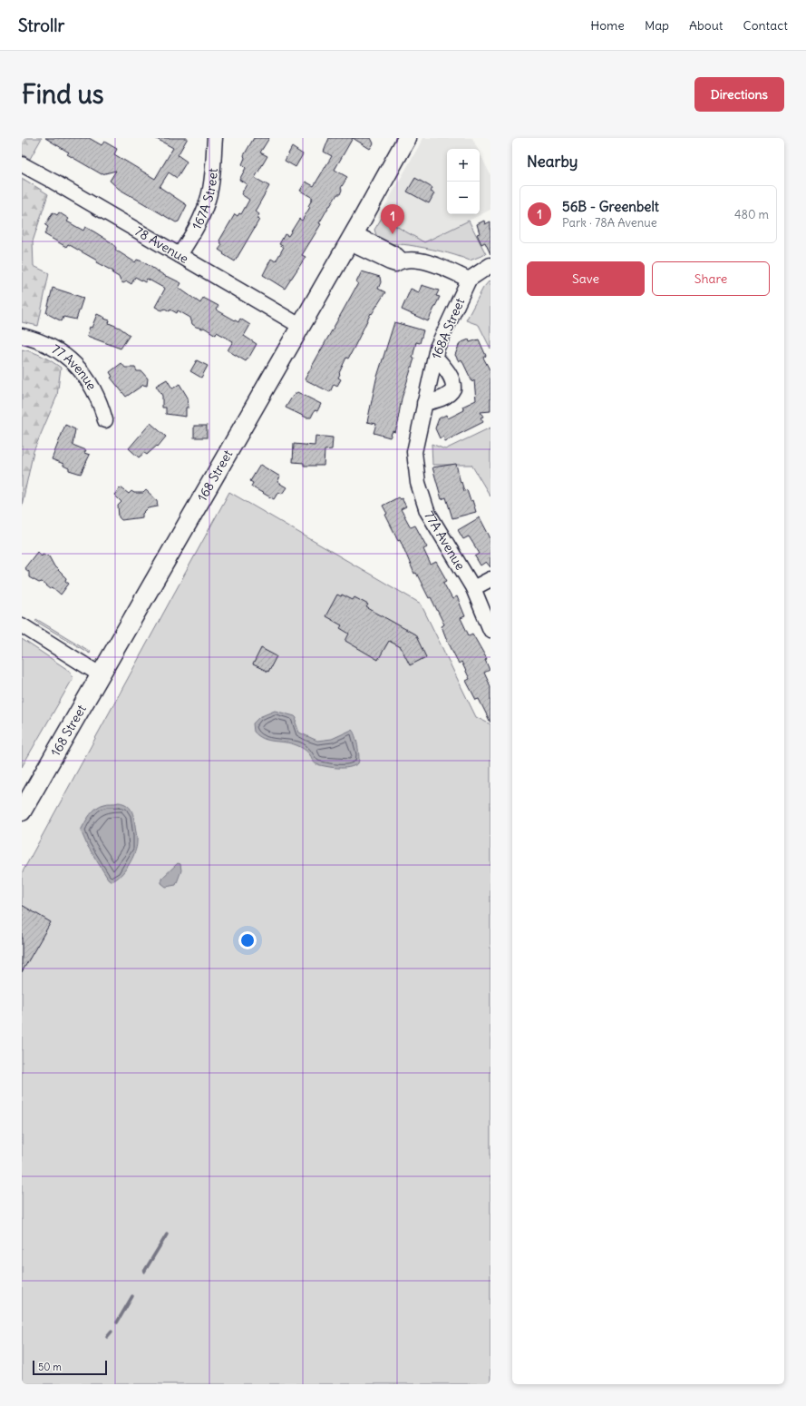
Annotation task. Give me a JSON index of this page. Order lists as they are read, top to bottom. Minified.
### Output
{"streets":{"main road":["168 Street"],"street":["167A Street","78 Avenue","168A Street","77 Avenue","77A Avenue"]},"crossings":[["167A Street","78 Avenue"],["78 Avenue","168 Street"],["168A Street","77A Avenue"]],"scale_bar":"50 m","page":{"header":"Strollr","nav":["Home","Map","About","Contact"],"buttons":["Directions",["Save","Share"]],"title":"Find us","heading":"Nearby","map_buttons":["+","−"],"list":[{"mark":"1","name":"56B - Greenbelt","note":"Park · 78A Avenue","value":"480 m"}],"pins":"1","scale":"50 m"}}
